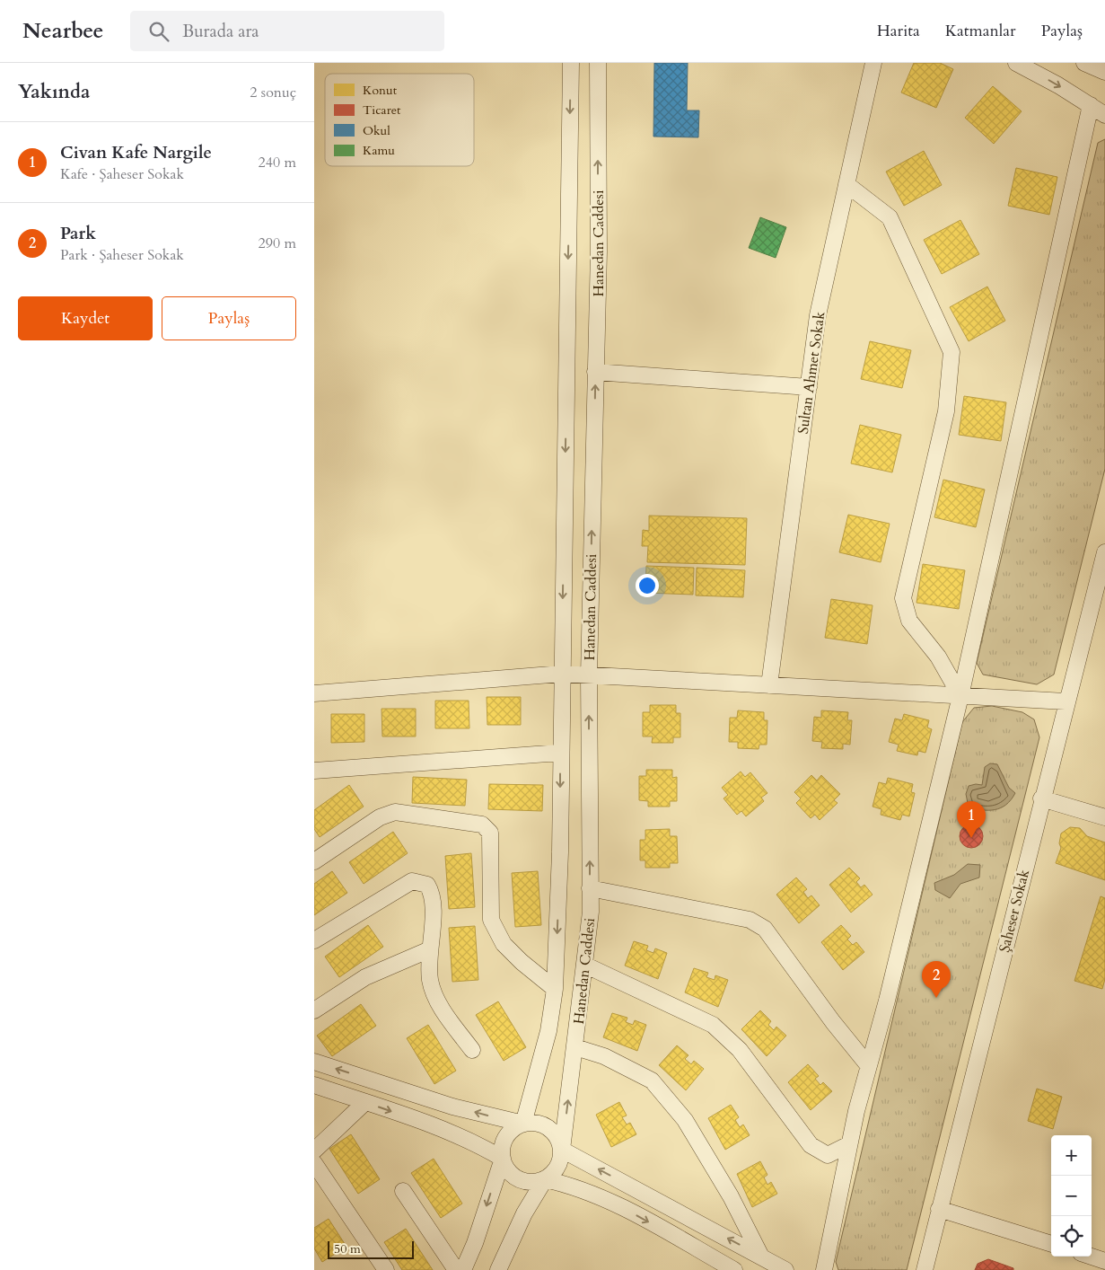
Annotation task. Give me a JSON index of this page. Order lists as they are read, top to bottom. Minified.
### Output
{"streets":{"street":["Hanedan Caddesi","Sultan Ahmet Sokak","Şaheser Sokak"]},"legend":["Konut","Ticaret","Okul","Kamu"],"scale_bar":"50 m","page":{"header":"Nearbee","search":"Burada ara","nav":["Harita","Katmanlar","Paylaş"],"heading":["Yakında","2 sonuç"],"list":[{"mark":"1","name":"Civan Kafe Nargile","note":"Kafe · Şaheser Sokak","value":"240 m"},{"mark":"2","name":"Park","note":"Park · Şaheser Sokak","value":"290 m"}],"buttons":["Kaydet","Paylaş"],"pins":["1","2"],"map_buttons":["+","−"],"scale":"50 m"}}
